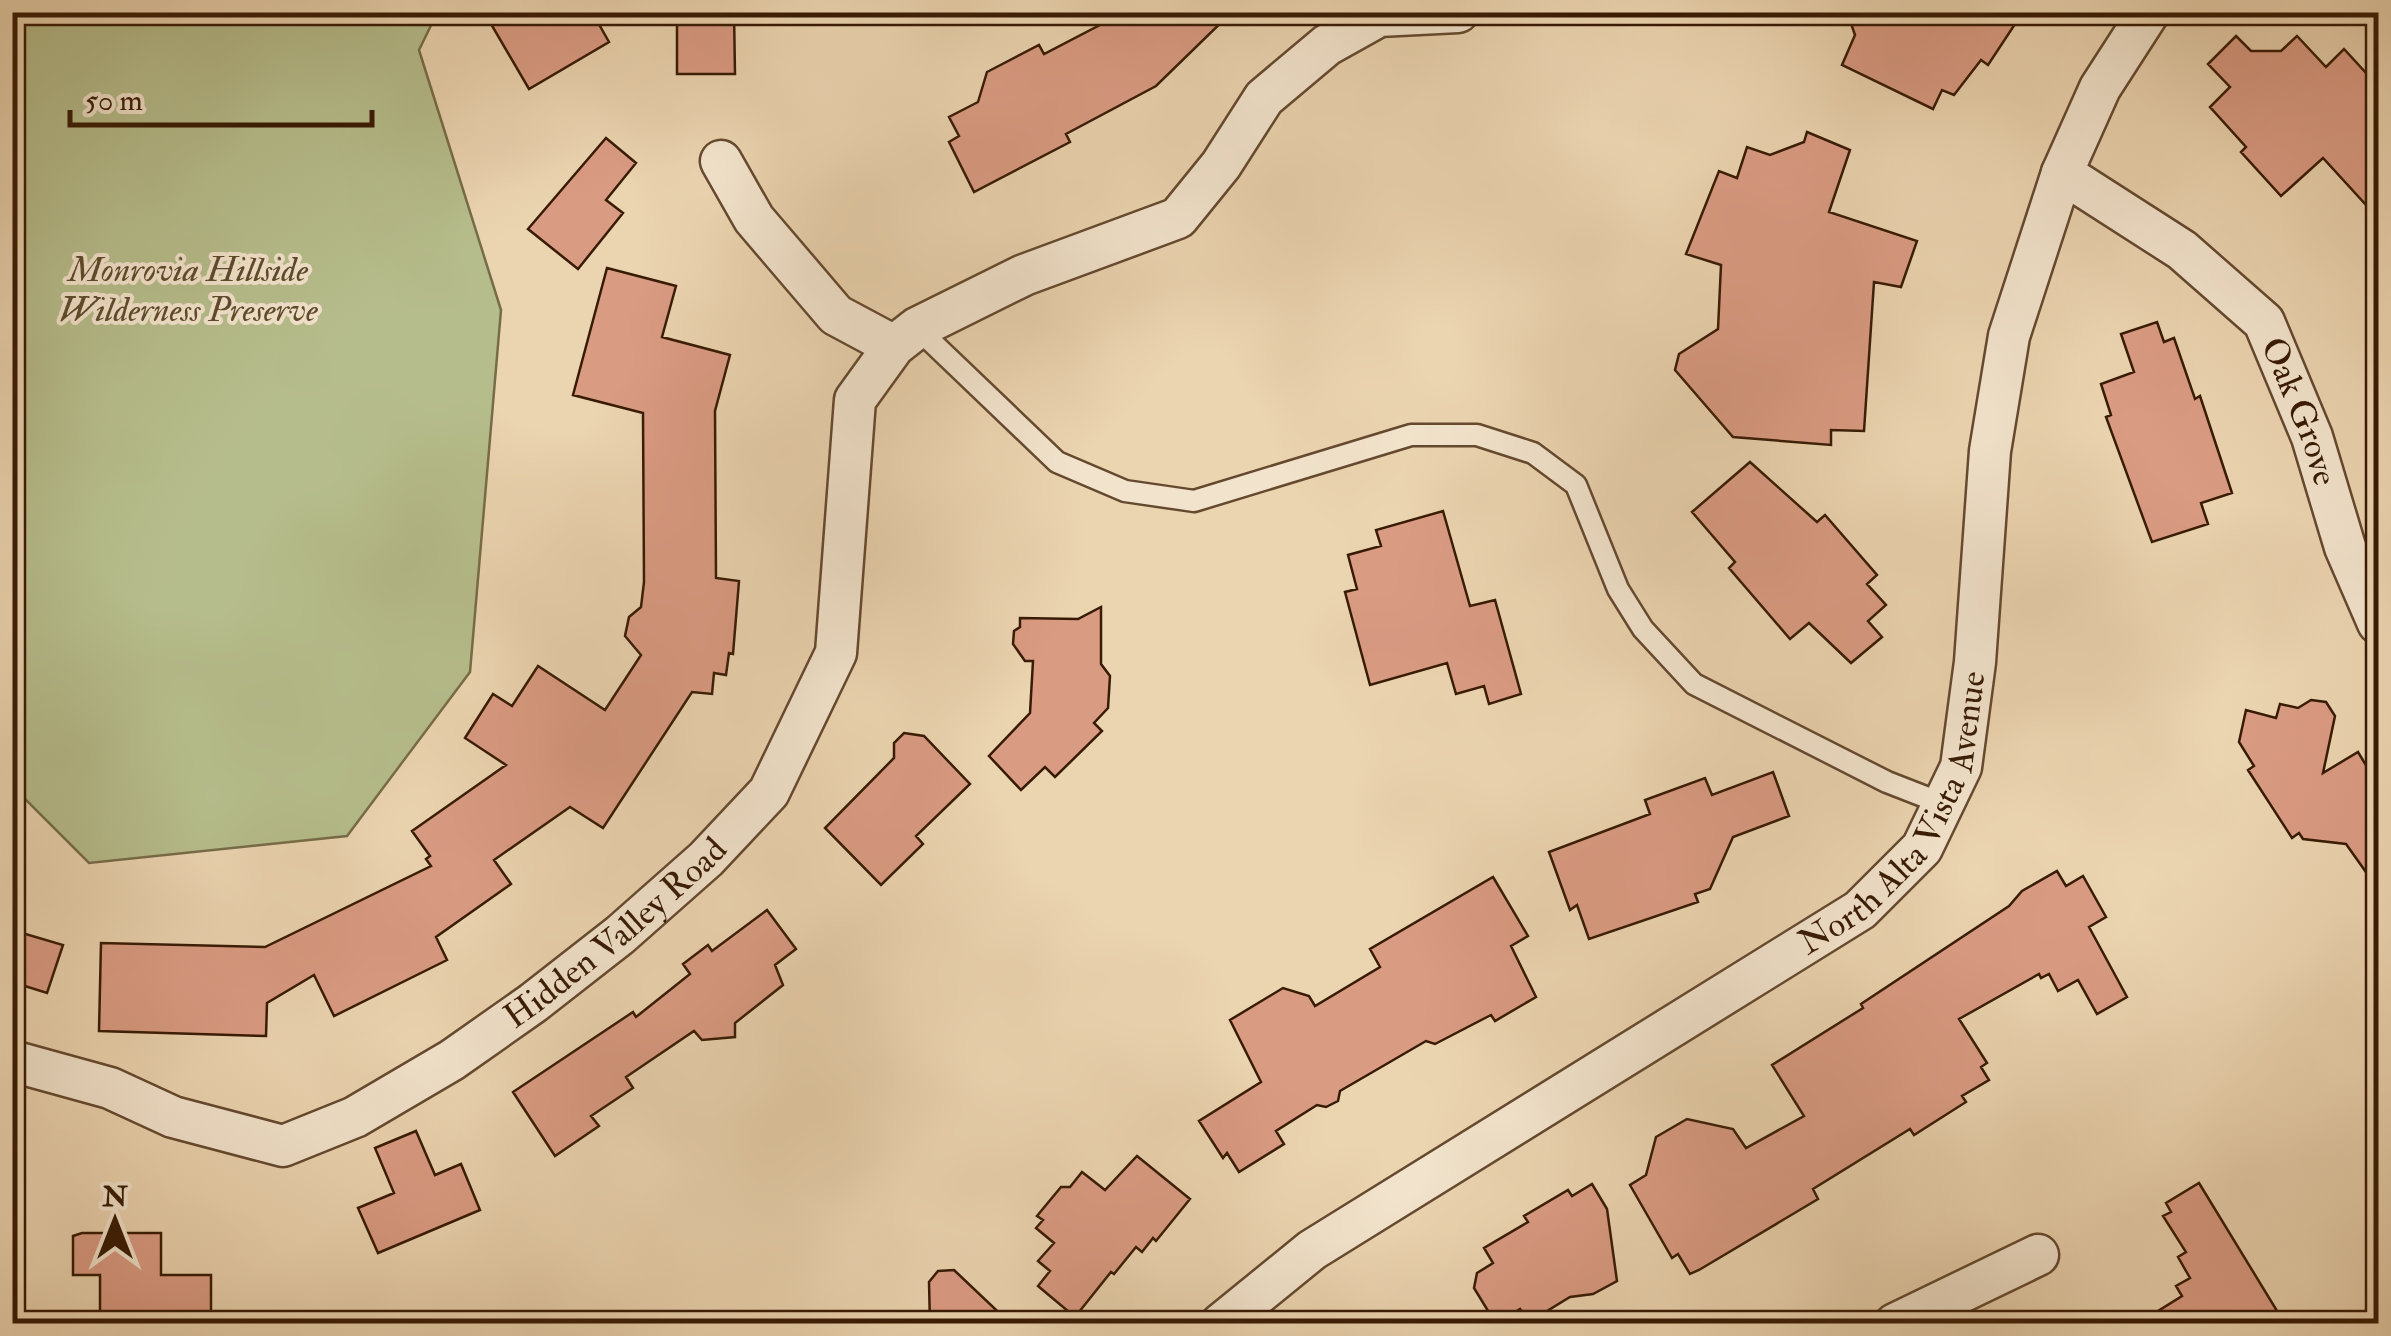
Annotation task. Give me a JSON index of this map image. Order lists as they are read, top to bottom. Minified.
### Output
{"streets":{"street":["Oak Grove","North Alta Vista Avenue","Hidden Valley Road"]},"crossings":[["Oak Grove","North Alta Vista Avenue"]],"parks":["Monrovia Hillside Wilderness Preserve"],"scale_bar":"50 m","north":"top"}
